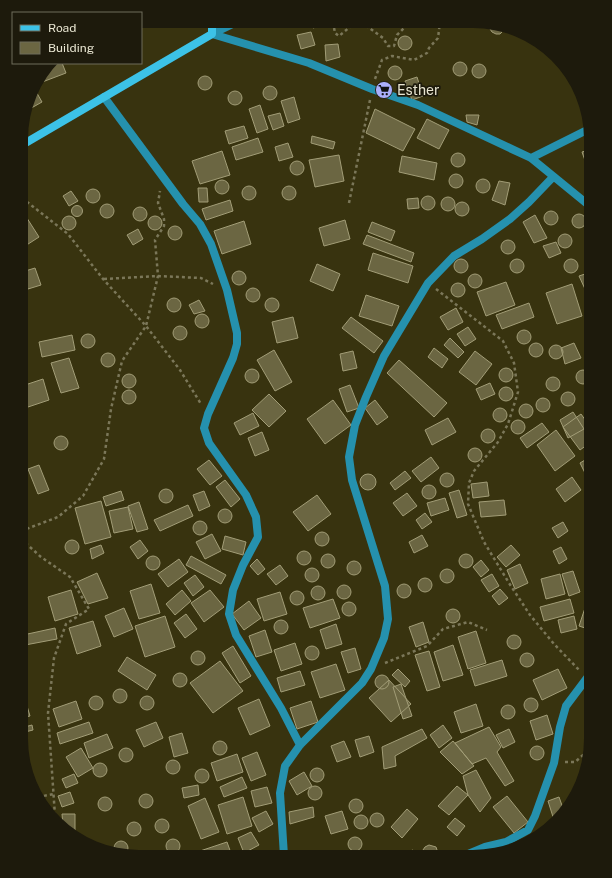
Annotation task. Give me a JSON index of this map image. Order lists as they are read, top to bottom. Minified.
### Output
{"places":{"supermarket":["Esther"]},"legend":["Road","Building"]}
